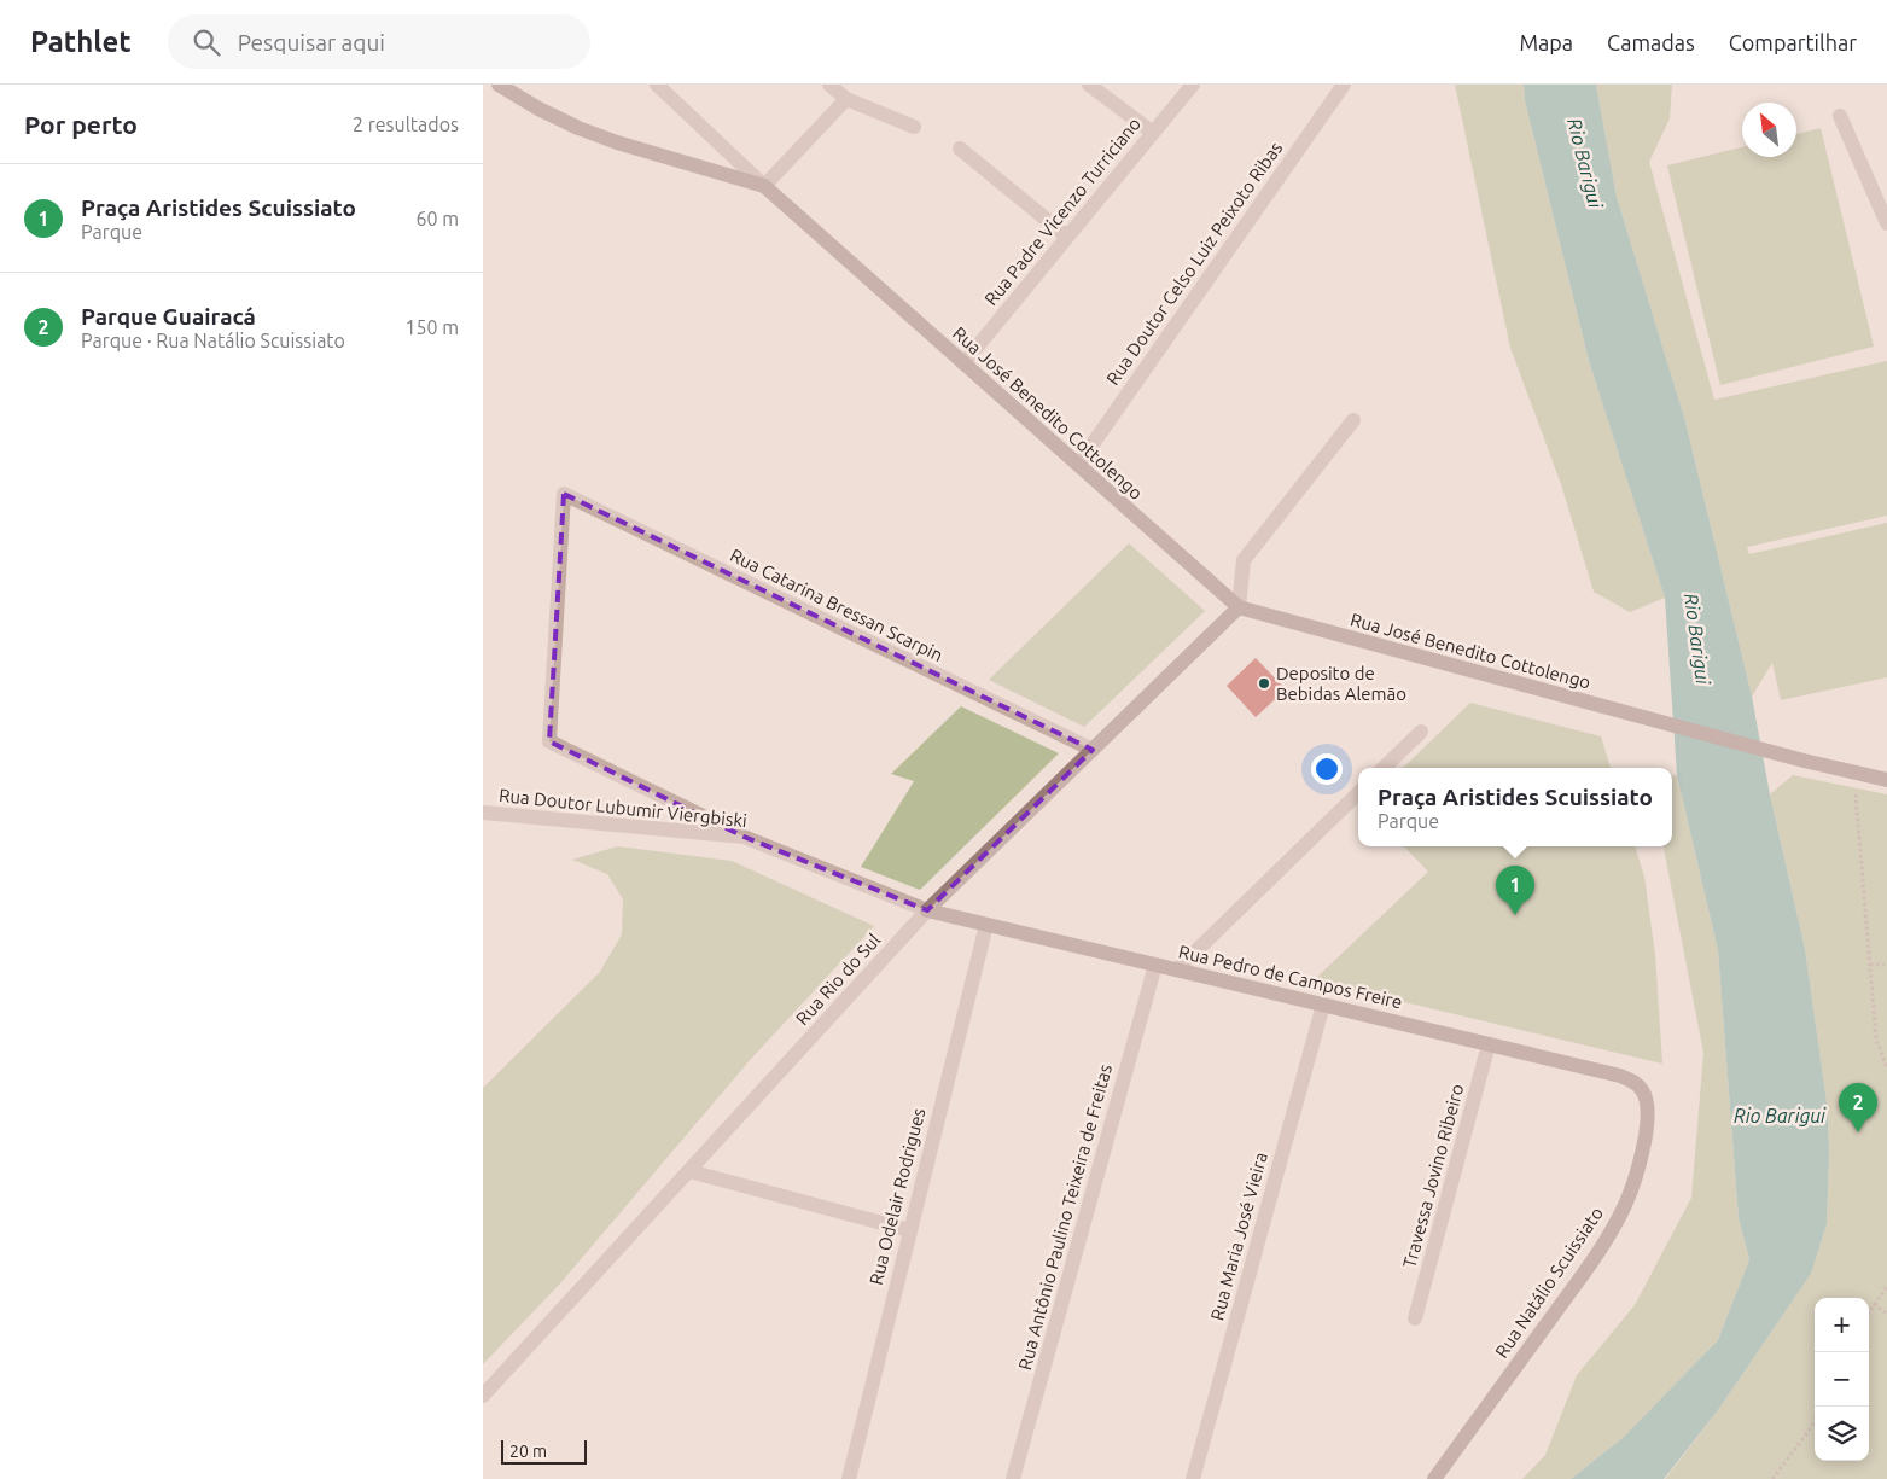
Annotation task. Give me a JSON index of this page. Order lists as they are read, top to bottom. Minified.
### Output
{"streets":{"street":["Rua Padre Vicenzo Turriciano","Rua Doutor Celso Luiz Peixoto Ribas","Rua José Benedito Cottolengo","Rua Catarina Bressan Scarpin","Rua Doutor Lubumir Viergbiski","Rua Pedro de Campos Freire","Rua Rio do Sul","Travessa Jovino Ribeiro","Rua Odelair Rodrigues","Rua Antônio Paulino Teixeira de Freitas","Rua Maria José Vieira","Rua Natálio Scuissiato"]},"crossings":[["Rua Padre Vicenzo Turriciano","Rua José Benedito Cottolengo"],["Rua Doutor Celso Luiz Peixoto Ribas","Rua José Benedito Cottolengo"],["Rua José Benedito Cottolengo","Rua Rio do Sul"],["Rua Catarina Bressan Scarpin","Rua Doutor Lubumir Viergbiski"],["Rua Catarina Bressan Scarpin","Rua Rio do Sul"],["Rua Doutor Lubumir Viergbiski","Rua Pedro de Campos Freire"],["Rua Doutor Lubumir Viergbiski","Rua Rio do Sul"],["Rua Pedro de Campos Freire","Rua Rio do Sul"],["Rua Pedro de Campos Freire","Travessa Jovino Ribeiro"],["Rua Pedro de Campos Freire","Rua Odelair Rodrigues"],["Rua Pedro de Campos Freire","Rua Antônio Paulino Teixeira de Freitas"],["Rua Pedro de Campos Freire","Rua Maria José Vieira"],["Rua Pedro de Campos Freire","Rua Natálio Scuissiato"]],"water":["Rio Barigui"],"places":["Deposito de Bebidas Alemão"],"scale_bar":"20 m","north":"top left","page":{"header":"Pathlet","search":"Pesquisar aqui","nav":["Mapa","Camadas","Compartilhar"],"heading":["Por perto","2 resultados"],"list":[{"mark":"1","name":"Praça Aristides Scuissiato","note":"Parque","value":"60 m"},{"mark":"2","name":"Parque Guairacá","note":"Parque · Rua Natálio Scuissiato","value":"150 m"}],"popup":["Praça Aristides Scuissiato","Parque"],"pins":["1","2"],"map_buttons":["+","−"],"scale":"20 m"}}
